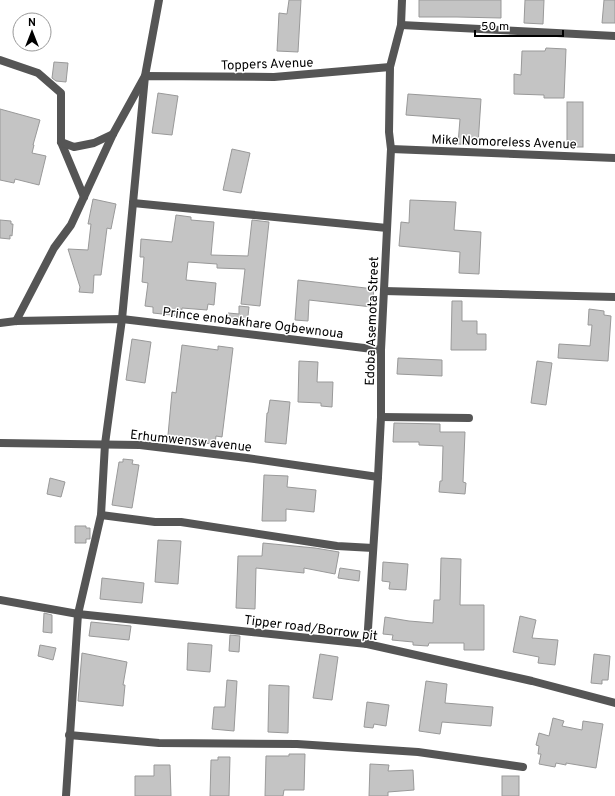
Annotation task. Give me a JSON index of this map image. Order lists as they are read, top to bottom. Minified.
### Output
{"streets":{"street":["Toppers Avenue","Mike Nomoreless Avenue","Edoba Asemota Street","Prince enobakhare Ogbewnoua","Erhumwensw avenue","Tipper road/Borrow pit"]},"crossings":[["Toppers Avenue","Edoba Asemota Street"],["Mike Nomoreless Avenue","Edoba Asemota Street"],["Edoba Asemota Street","Prince enobakhare Ogbewnoua"],["Edoba Asemota Street","Erhumwensw avenue"],["Edoba Asemota Street","Tipper road/Borrow pit"]],"scale_bar":"50 m","north":"top"}
